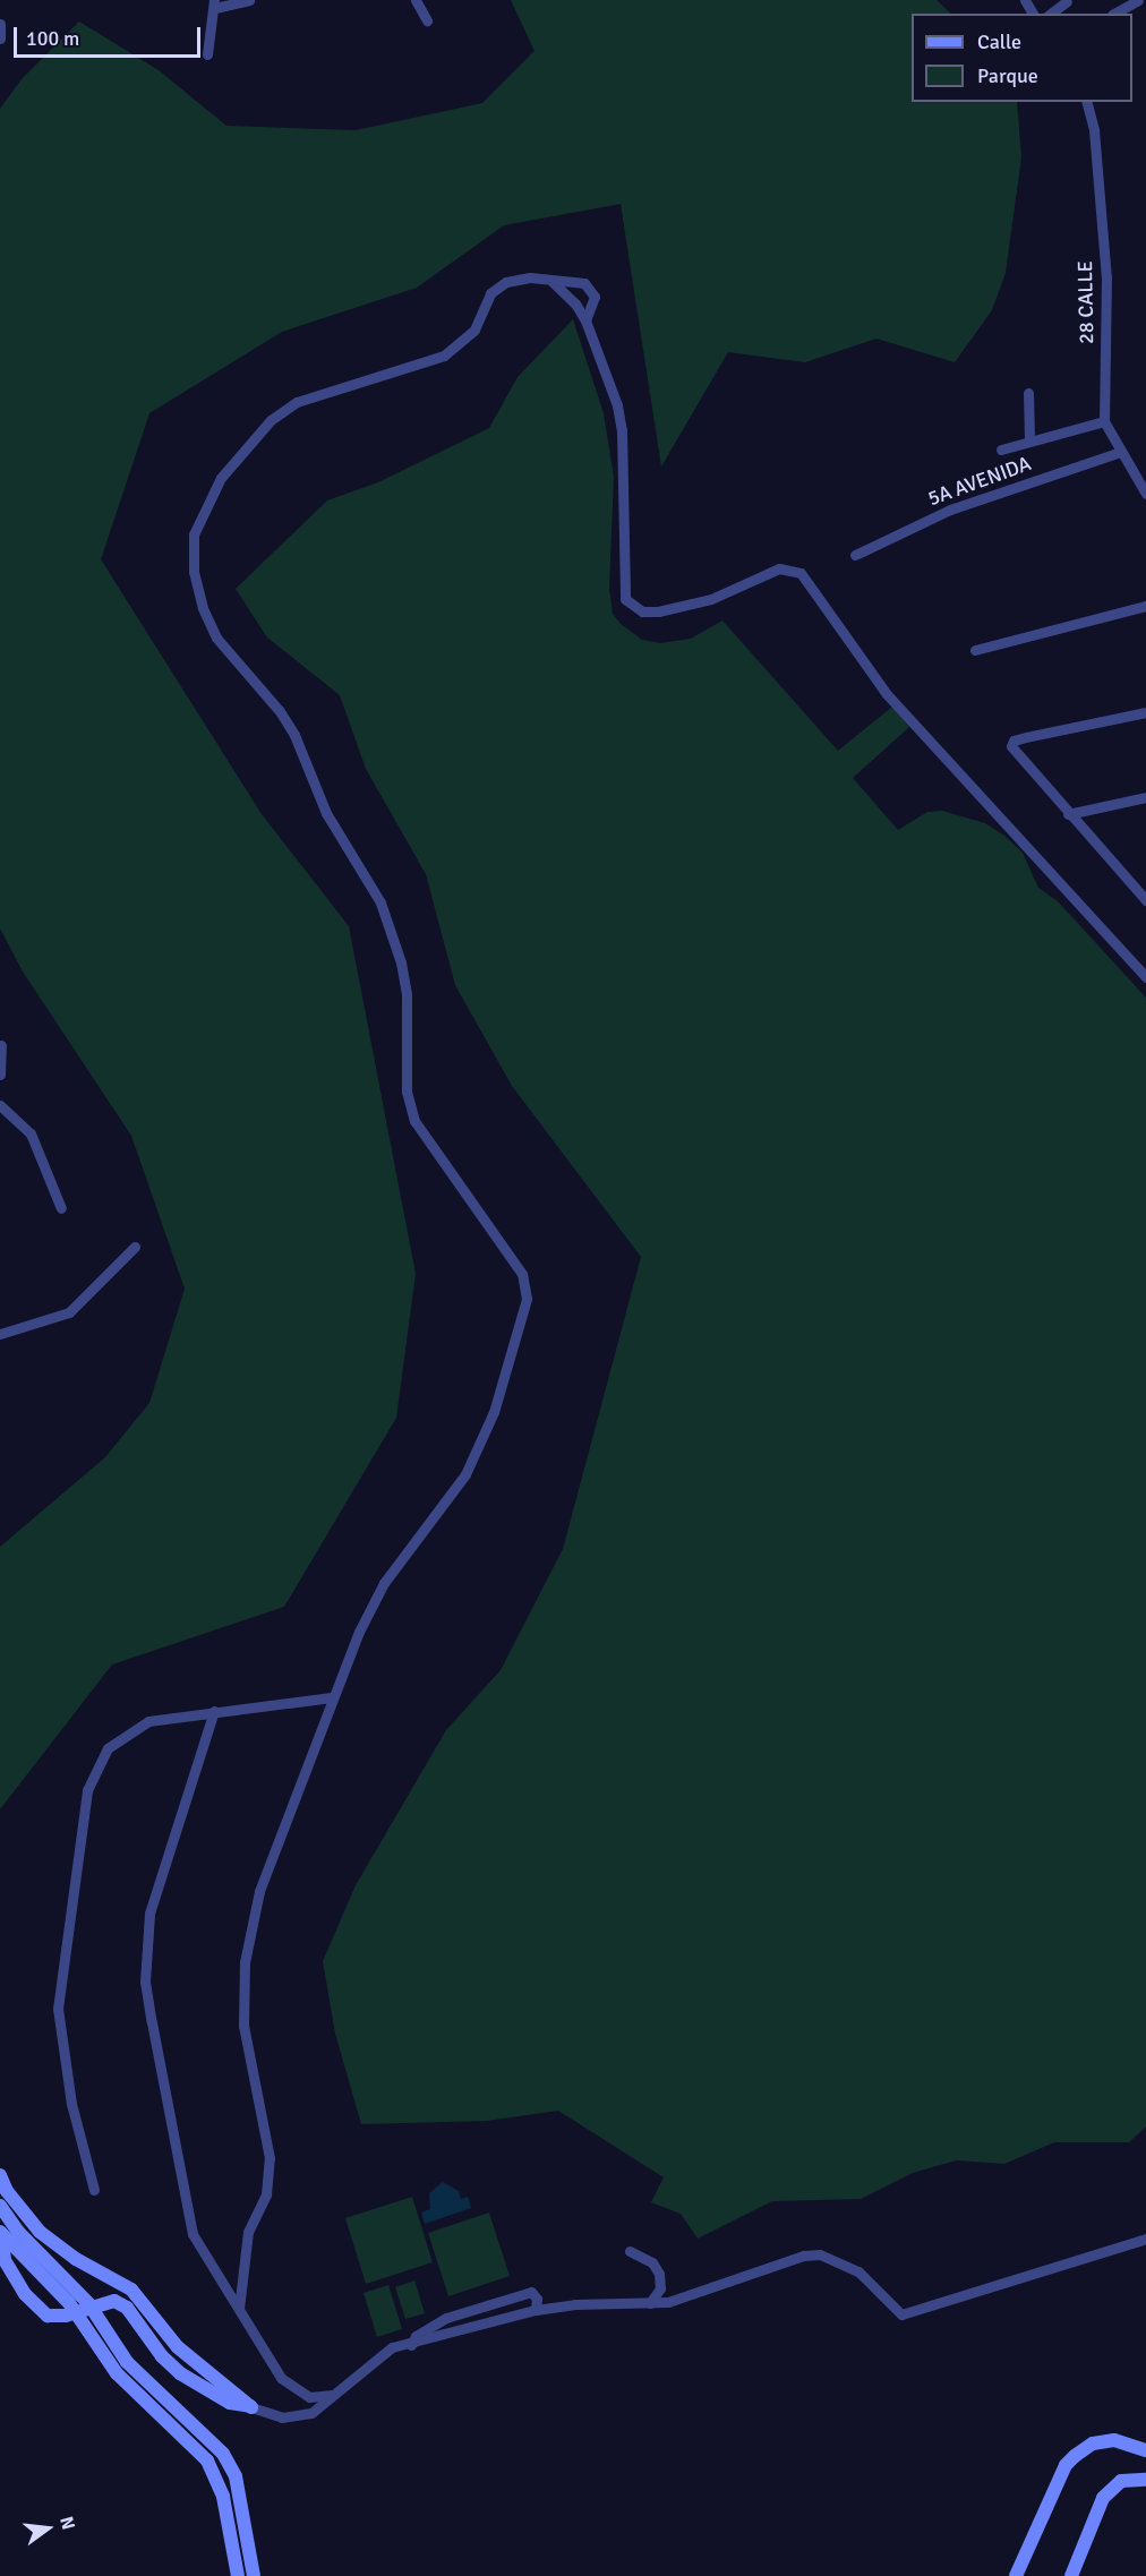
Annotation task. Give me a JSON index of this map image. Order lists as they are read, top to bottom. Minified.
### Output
{"streets":{"street":["28 CALLE","5A AVENIDA"]},"crossings":[["28 CALLE","5A AVENIDA"]],"legend":["Calle","Parque"],"scale_bar":"100 m","north":"right"}
